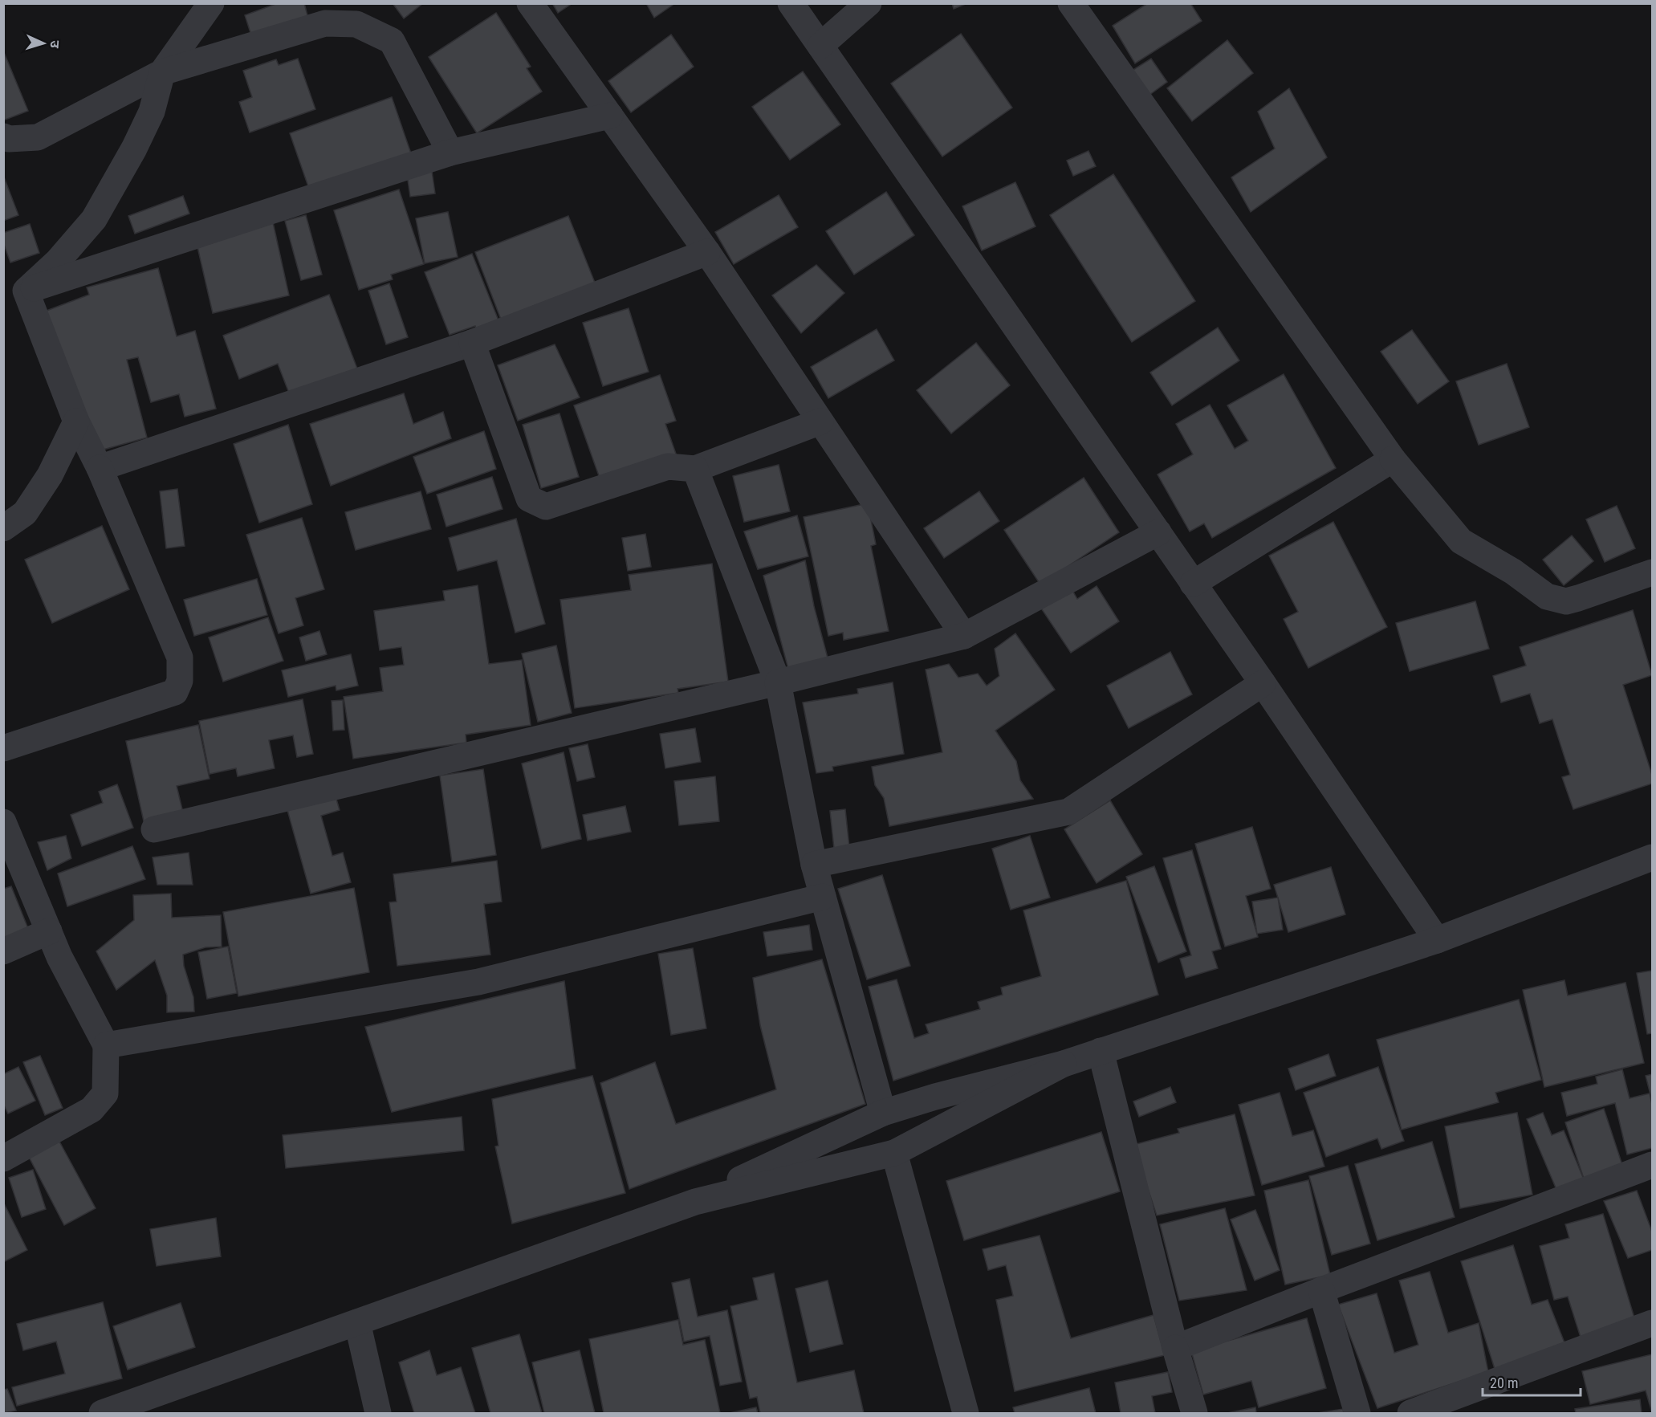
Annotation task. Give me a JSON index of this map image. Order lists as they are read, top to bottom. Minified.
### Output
{"scale_bar":"20 m","north":"right"}
